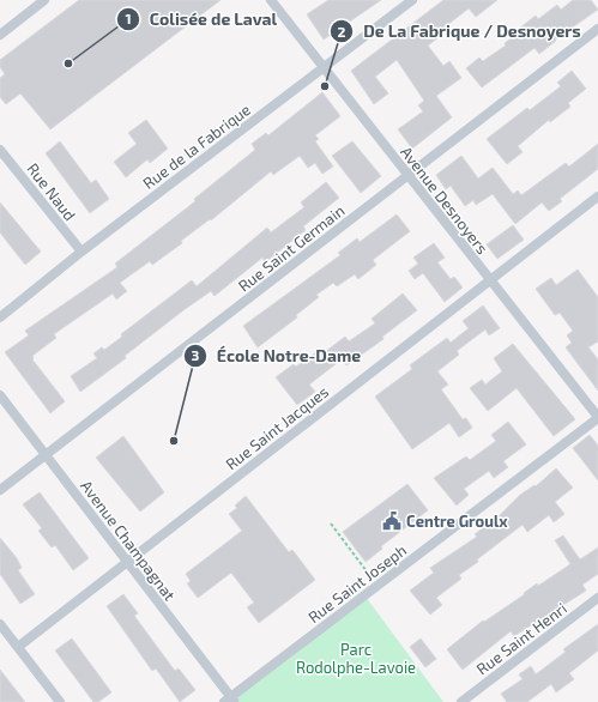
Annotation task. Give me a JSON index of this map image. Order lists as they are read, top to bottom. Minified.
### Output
{"streets":{"street":["Rue de la Fabrique","Rue Naud","Avenue Desnoyers","Rue Saint Germain","Rue Saint Jacques","Avenue Champagnat","Rue Saint Joseph","Rue Saint Henri"]},"crossings":[["Rue de la Fabrique","Rue Naud"],["Rue de la Fabrique","Avenue Desnoyers"],["Avenue Desnoyers","Rue Saint Germain"],["Avenue Desnoyers","Rue Saint Jacques"],["Avenue Desnoyers","Rue Saint Joseph"],["Rue Saint Germain","Avenue Champagnat"],["Rue Saint Jacques","Avenue Champagnat"],["Avenue Champagnat","Rue Saint Joseph"]],"parks":["Parc Rodolphe-Lavoie"],"places":{"other":["Colisée de Laval","De La Fabrique / Desnoyers","École Notre-Dame"],"public building":["Centre Groulx"]}}
